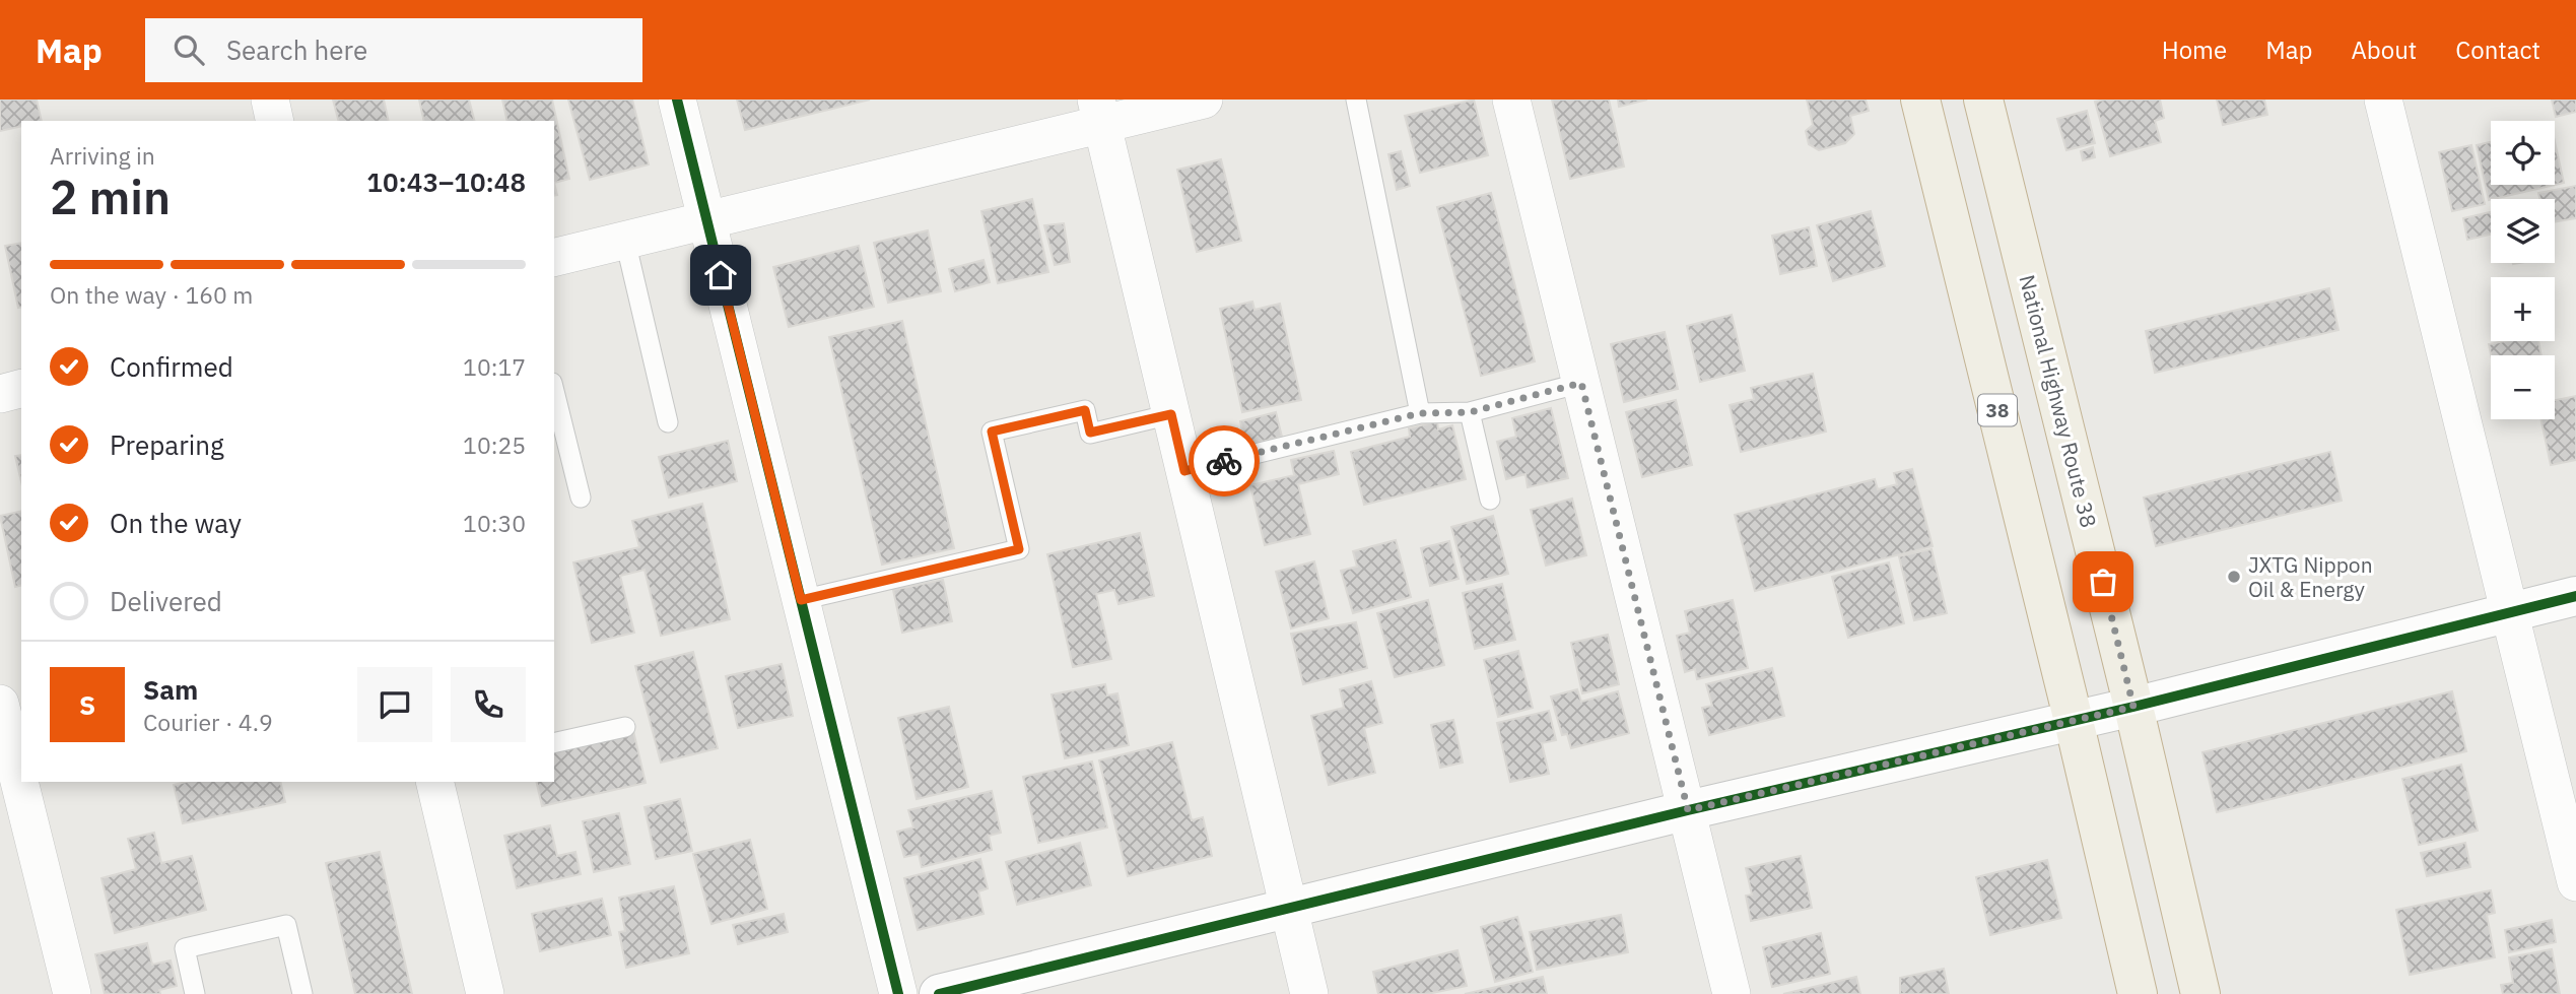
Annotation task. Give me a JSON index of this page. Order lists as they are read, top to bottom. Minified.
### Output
{"streets":{"highway":["National Highway Route 38","38"]},"places":["JXTG Nippon Oil & Energy"],"page":{"header":"Map","search":"Search here","nav":["Home","Map","About","Contact"],"map_buttons":["+","−"],"heading":["2 min","Arriving in","10:43–10:48"],"panel":["Sam","Courier · 4.9"],"bar":"On the way · 160 m","list":[["Confirmed","10:17"],["Preparing","10:25"],["On the way","10:30"],"Delivered"],"round":"S"}}
